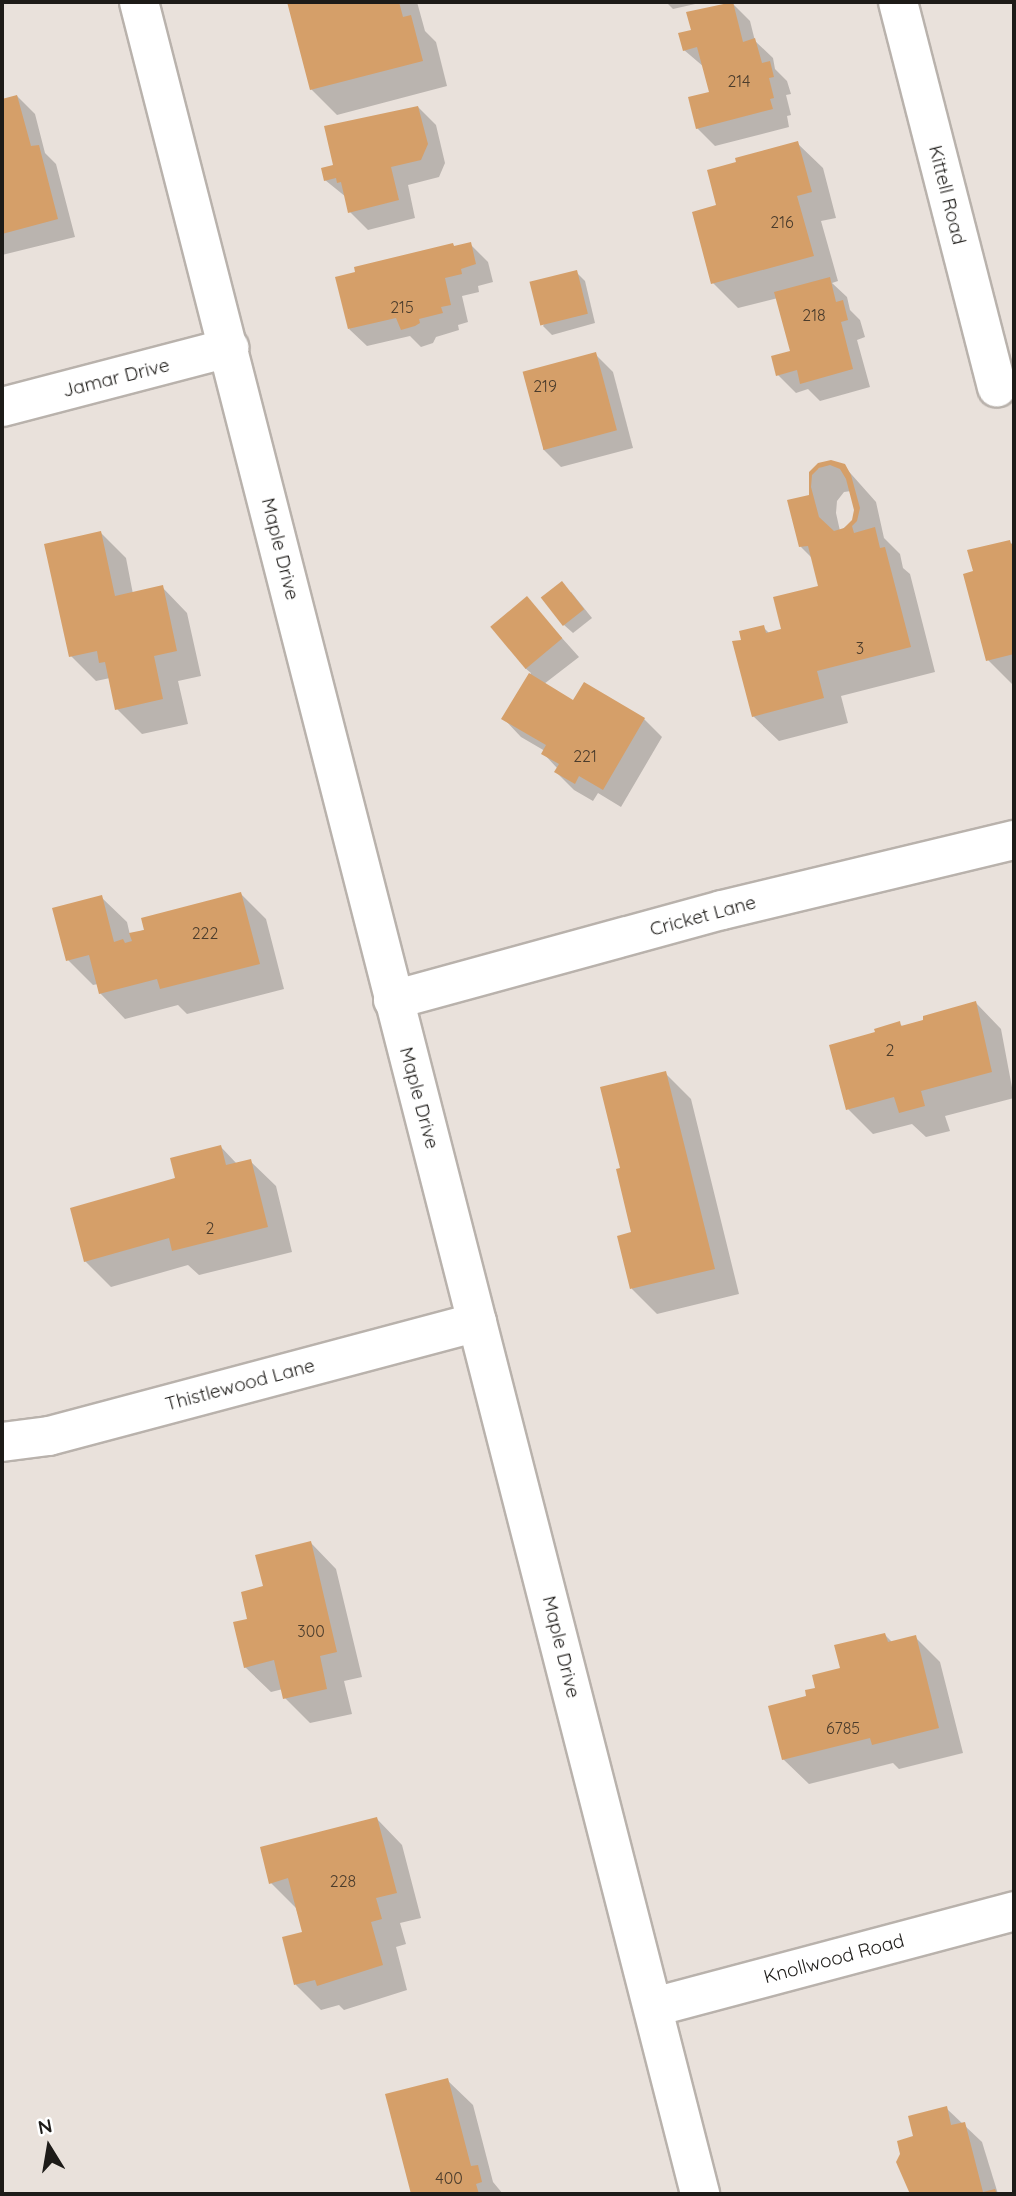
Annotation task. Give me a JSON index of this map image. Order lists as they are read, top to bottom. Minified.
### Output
{"streets":{"street":["Kittell Road","Jamar Drive","Maple Drive","Cricket Lane","Thistlewood Lane","Knollwood Road"]},"crossings":[["Jamar Drive","Maple Drive"],["Maple Drive","Cricket Lane"],["Maple Drive","Thistlewood Lane"],["Maple Drive","Knollwood Road"]],"house_numbers":["214","216","215","218","219","3","221","222","2","2","300","6785","228","400"],"north":"top"}
